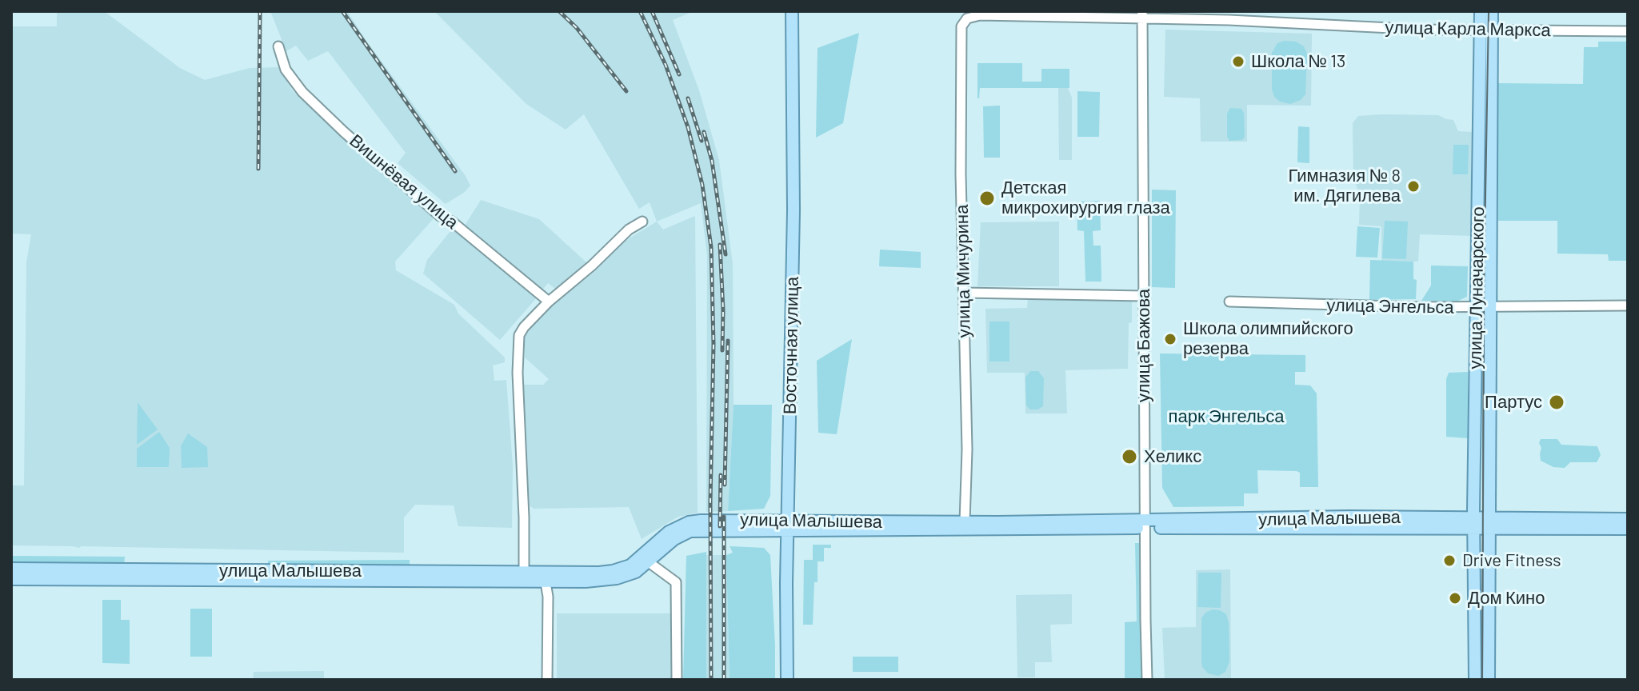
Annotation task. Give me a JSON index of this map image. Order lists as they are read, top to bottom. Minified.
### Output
{"streets":{"main road":["улица Луначарского","Восточная улица","улица Малышева"],"street":["улица Карла Маркса","Вишнёвая улица","улица Мичурина","улица Энгельса","улица Бажова"]},"crossings":[["улица Карла Маркса","улица Мичурина"],["улица Карла Маркса","улица Луначарского"],["улица Карла Маркса","улица Бажова"],["улица Мичурина","улица Малышева"],["улица Луначарского","улица Энгельса"],["улица Луначарского","улица Малышева"],["Восточная улица","улица Малышева"],["улица Бажова","улица Малышева"]],"parks":["парк Энгельса"],"places":["Школа № 13","Гимназия № 8 им. Дягилева","Детская микрохирургия глаза","Школа олимпийского резерва","Партус","Хеликс","Drive Fitness","Дом Кино"]}
